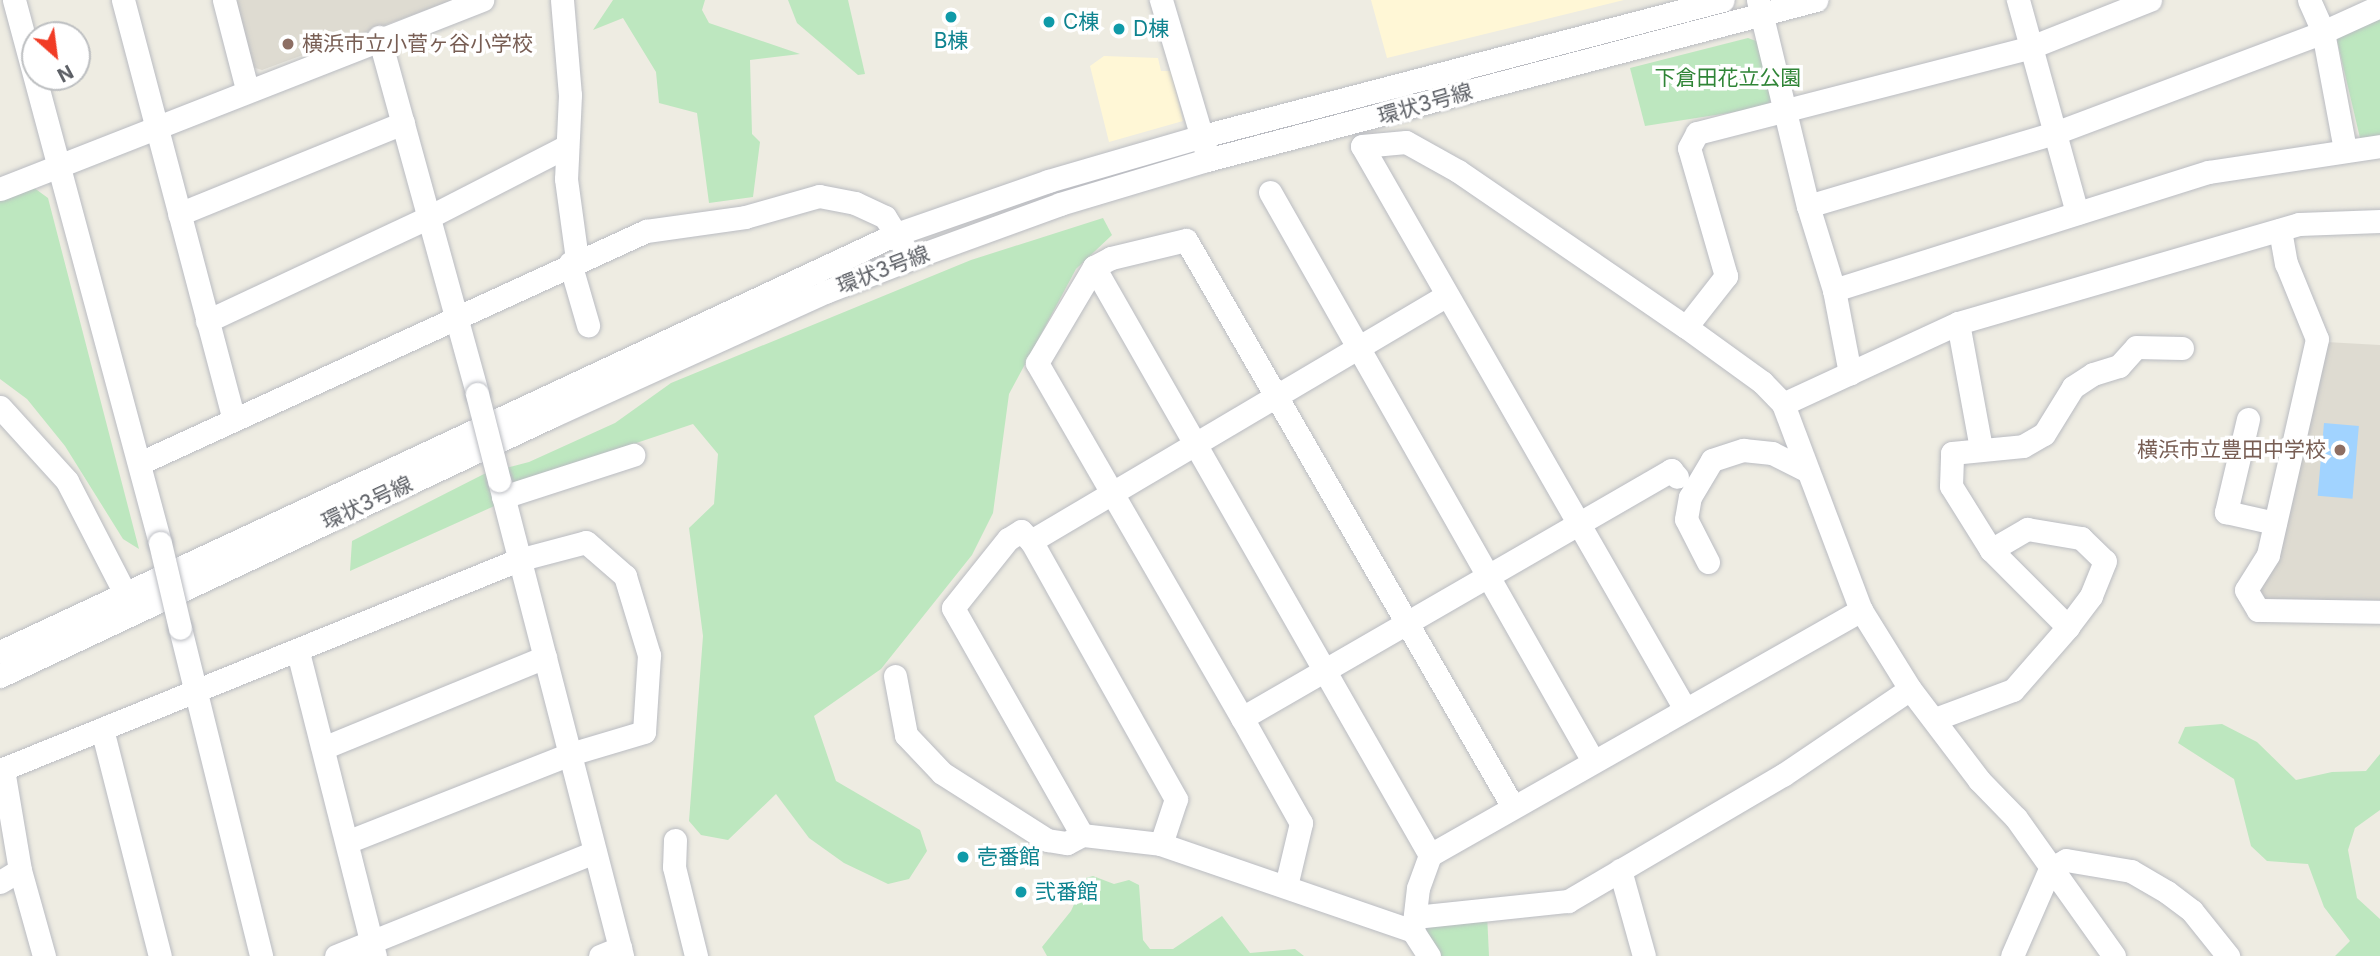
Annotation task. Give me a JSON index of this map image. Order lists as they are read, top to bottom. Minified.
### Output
{"streets":{"street":["環状3号線"]},"parks":["下倉田花立公園"],"places":["B棟","C棟","D棟","横浜市立小菅ヶ谷小学校","横浜市立豊田中学校","壱番館","弐番館"],"north":"bottom right"}
